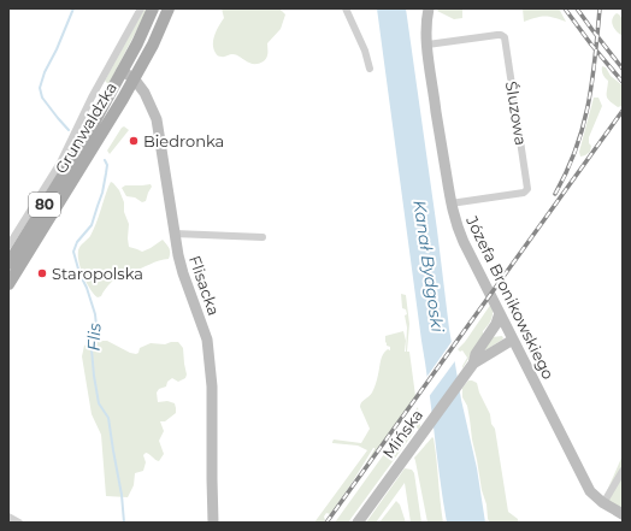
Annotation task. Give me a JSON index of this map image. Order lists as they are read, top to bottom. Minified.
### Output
{"streets":{"main road":["Grunwaldzka","80"],"street":["Śluzowa","Flisacka","Józefa Bronikowskiego","Mińska"]},"crossings":[["Śluzowa","Józefa Bronikowskiego"],["Grunwaldzka","Flisacka"],["Józefa Bronikowskiego","Mińska"]],"water":["Kanał Bydgoski","Flis"],"places":["Biedronka","Staropolska"]}
